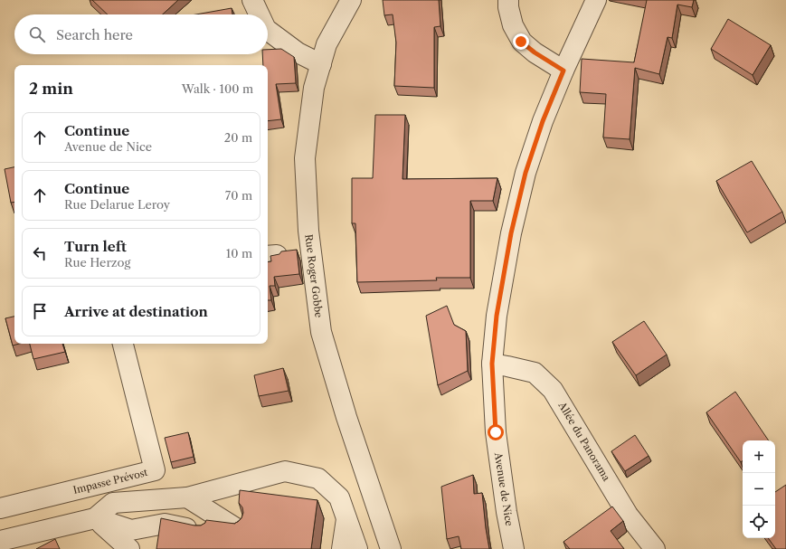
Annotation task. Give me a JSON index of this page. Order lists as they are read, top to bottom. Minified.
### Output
{"streets":{"street":["Rue Roger Gobbe","Allée du Panorama","Impasse Prévost","Avenue de Nice"]},"crossings":[["Allée du Panorama","Avenue de Nice"]],"page":{"search":"Search here","heading":["2 min","Walk · 100 m"],"list":[["Continue","Avenue de Nice","20 m"],["Continue","Rue Delarue Leroy","70 m"],["Turn left","Rue Herzog","10 m"],"Arrive at destination"],"map_buttons":["+","−"]}}
